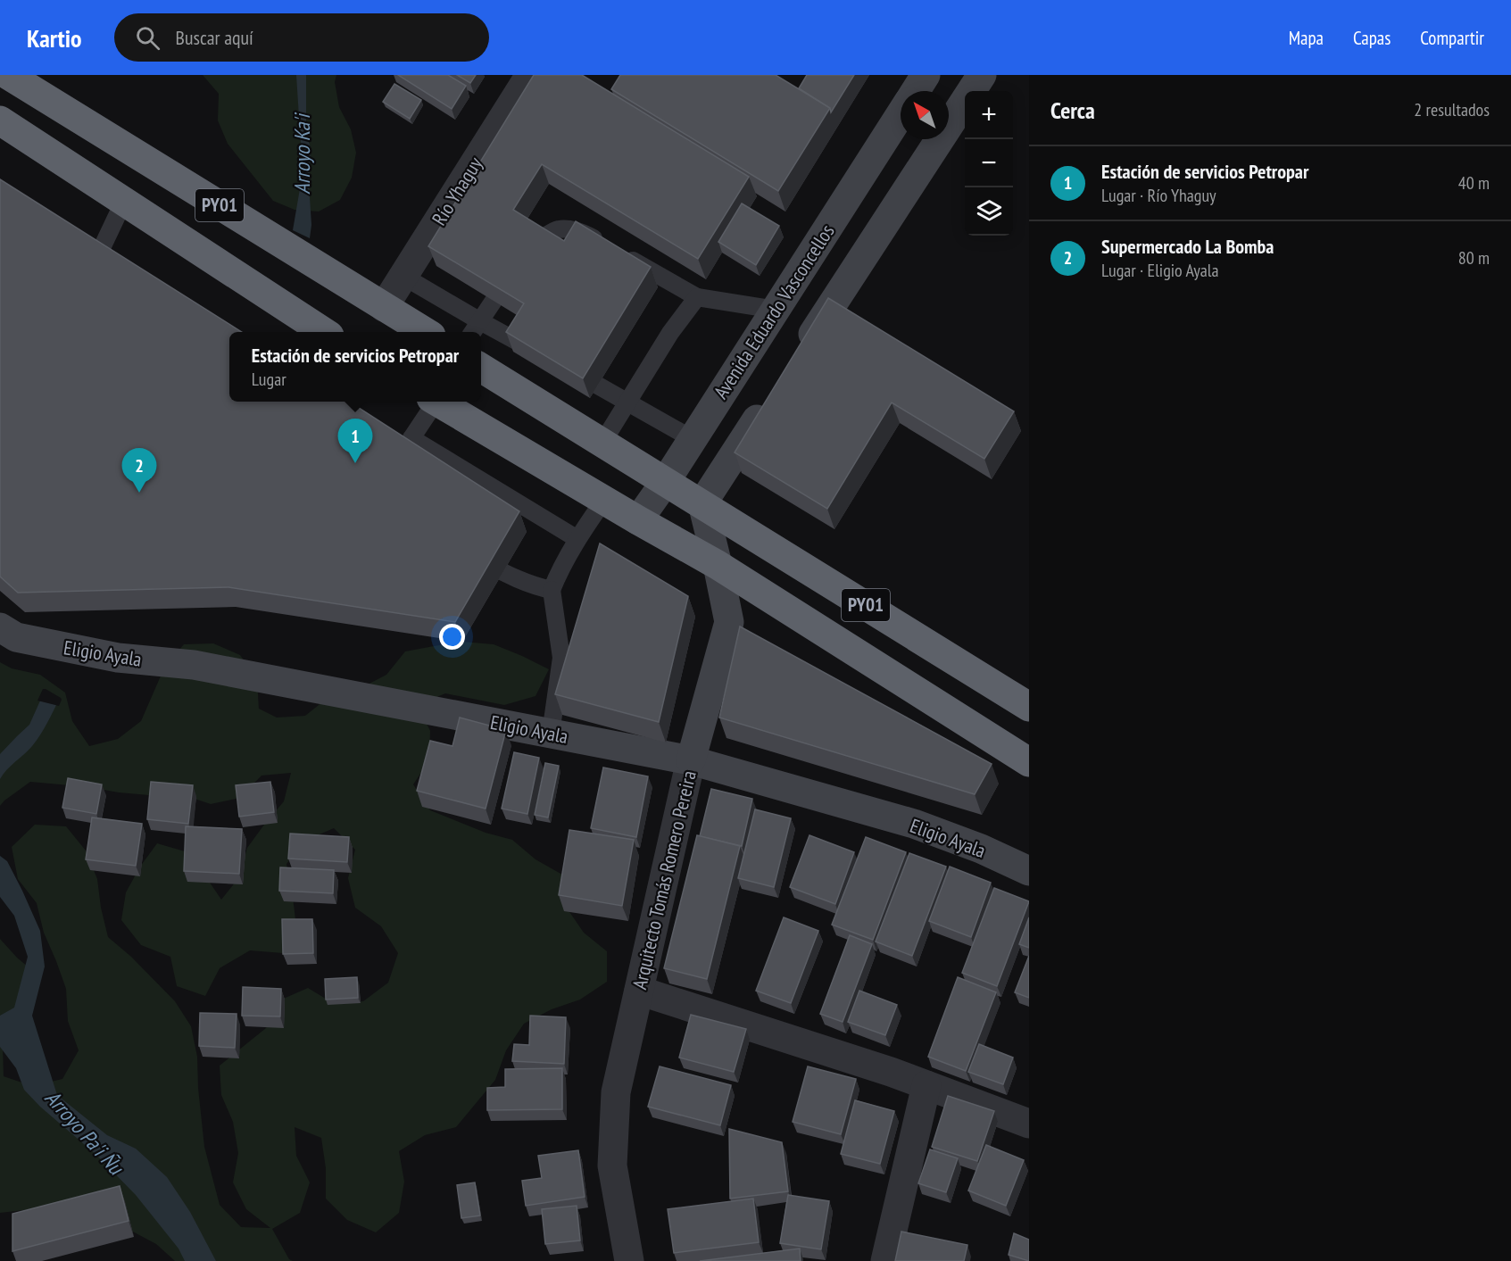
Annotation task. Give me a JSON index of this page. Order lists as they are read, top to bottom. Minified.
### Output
{"streets":{"highway":["PY01"],"street":["Río Yhaguy","Avenida Eduardo Vasconcellos","Eligio Ayala","Arquitecto Tomás Romero Pereira"]},"crossings":[["Río Yhaguy","PY01"],["PY01","Avenida Eduardo Vasconcellos"],["PY01","Arquitecto Tomás Romero Pereira"],["Eligio Ayala","Arquitecto Tomás Romero Pereira"]],"water":["Arroyo Ka'i","Arroyo Pa'i Ñu"],"north":"top left","page":{"header":"Kartio","search":"Buscar aquí","nav":["Mapa","Capas","Compartir"],"heading":["Cerca","2 resultados"],"map_buttons":["+","−"],"list":[{"mark":"1","name":"Estación de servicios Petropar","note":"Lugar · Río Yhaguy","value":"40 m"},{"mark":"2","name":"Supermercado La Bomba","note":"Lugar · Eligio Ayala","value":"80 m"}],"popup":["Estación de servicios Petropar","Lugar"],"pins":["1","2"]}}
